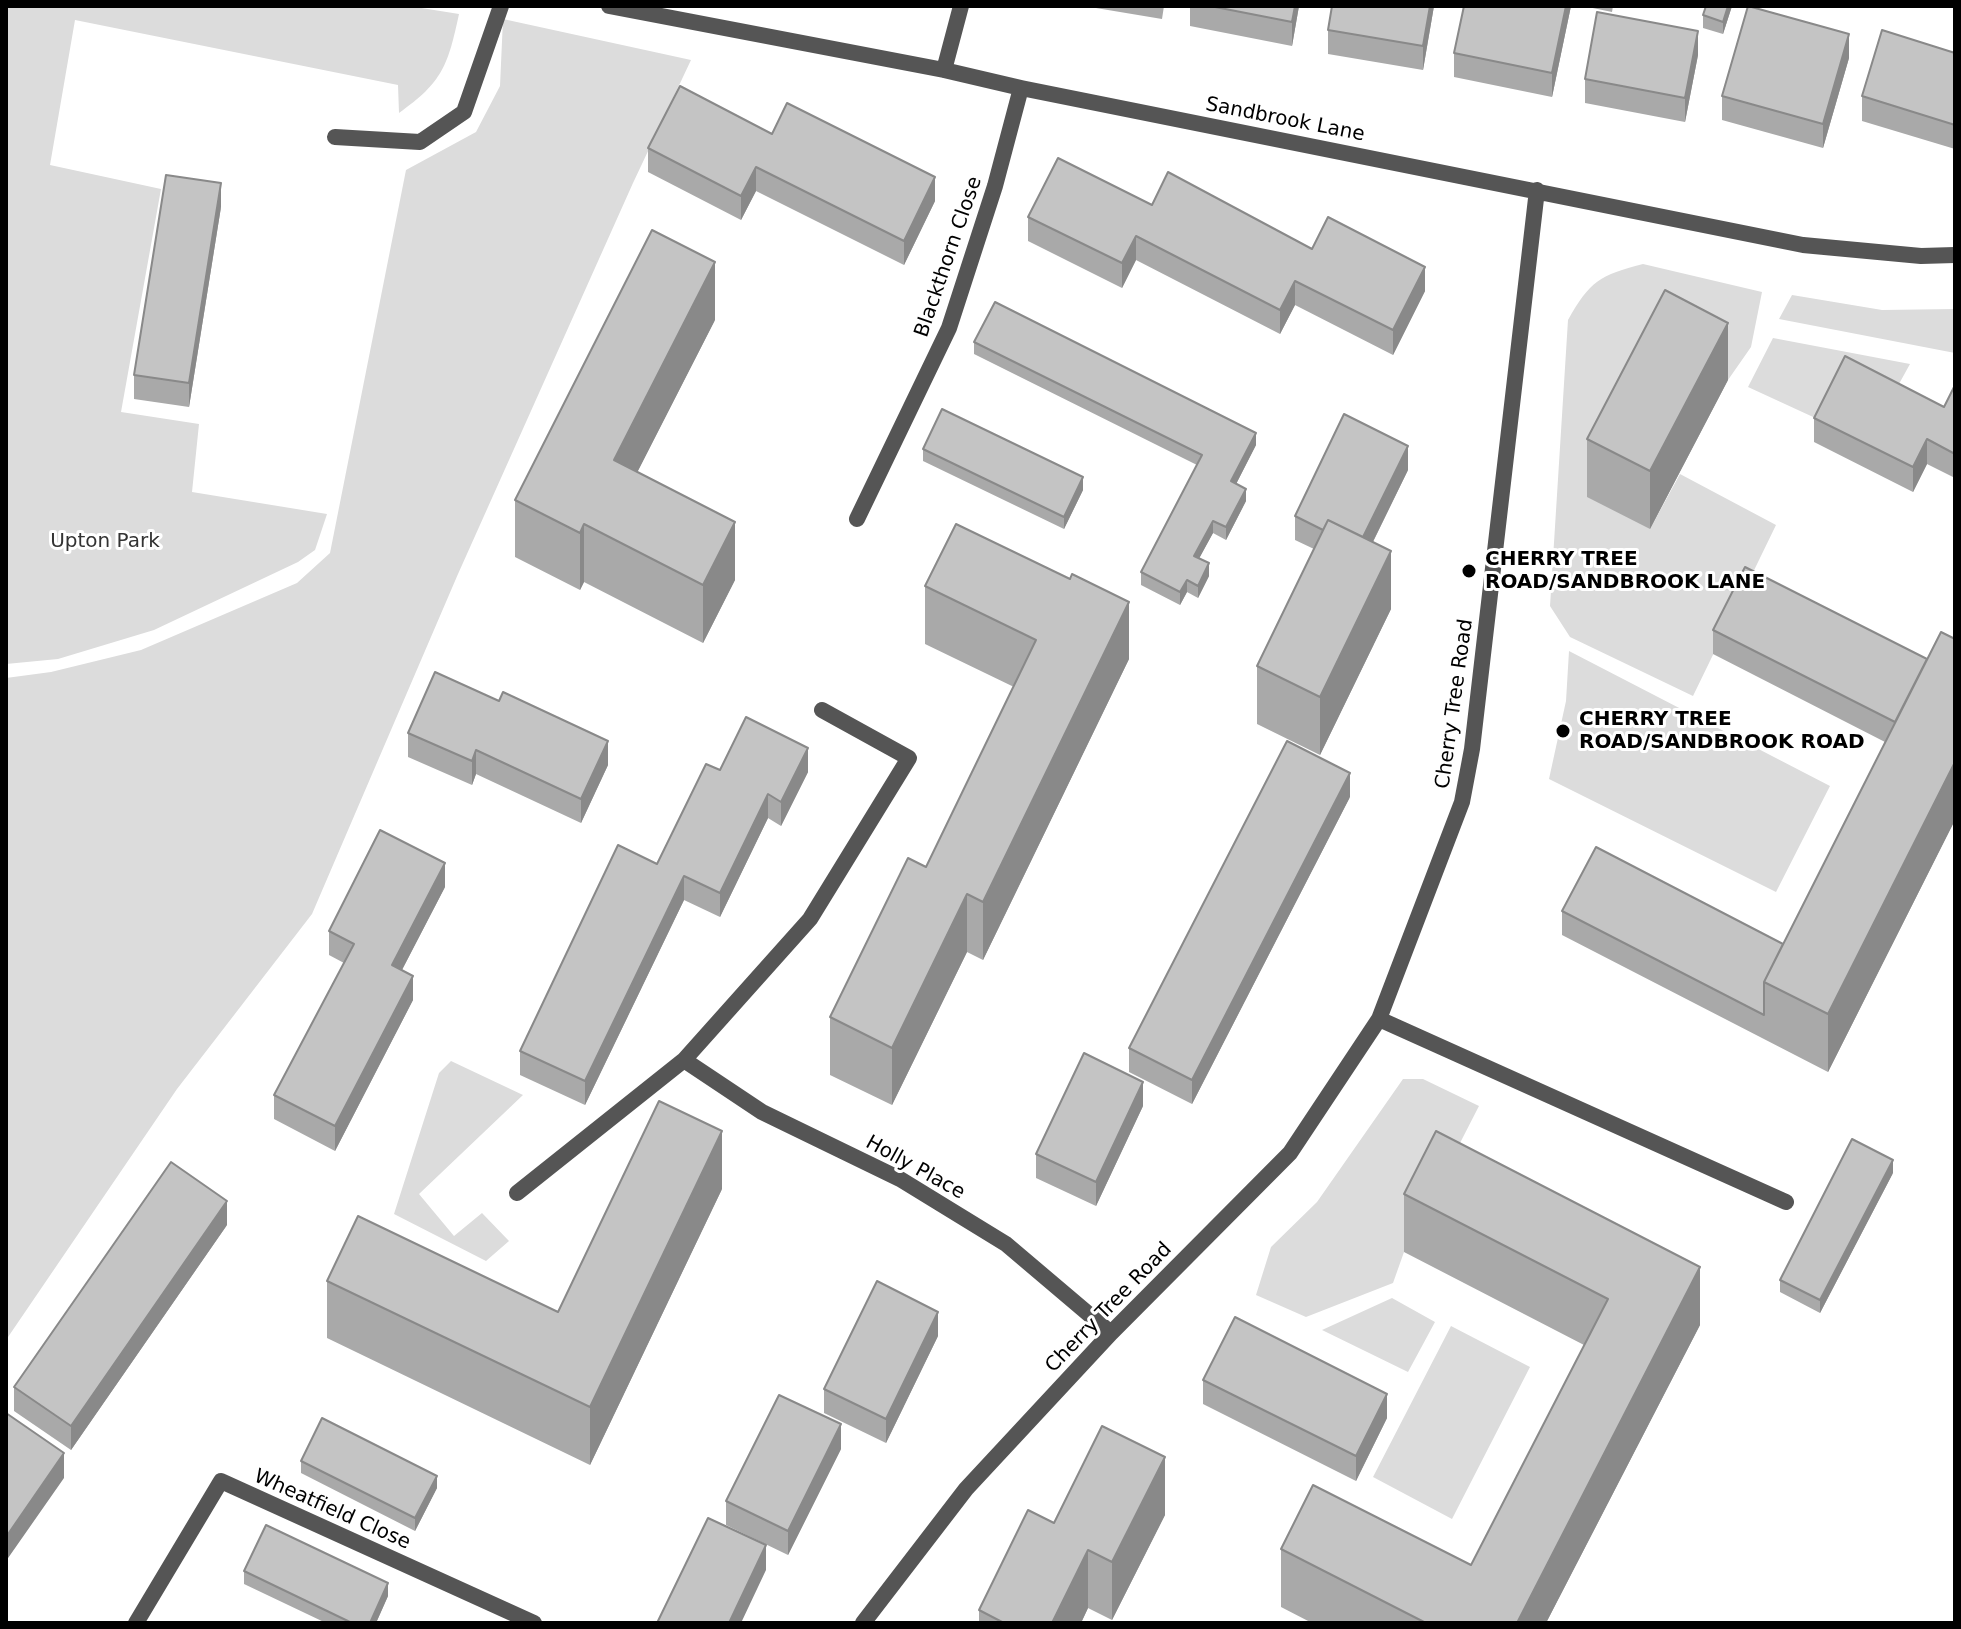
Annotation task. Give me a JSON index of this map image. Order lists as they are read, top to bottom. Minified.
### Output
{"streets":{"street":["Sandbrook Lane","Blackthorn Close","Cherry Tree Road","Holly Place","Wheatfield Close"]},"crossings":[["Sandbrook Lane","Blackthorn Close"],["Sandbrook Lane","Cherry Tree Road"],["Cherry Tree Road","Holly Place"]],"parks":["Upton Park"],"places":["CHERRY TREE ROAD/SANDBROOK LANE","CHERRY TREE ROAD/SANDBROOK ROAD"]}
